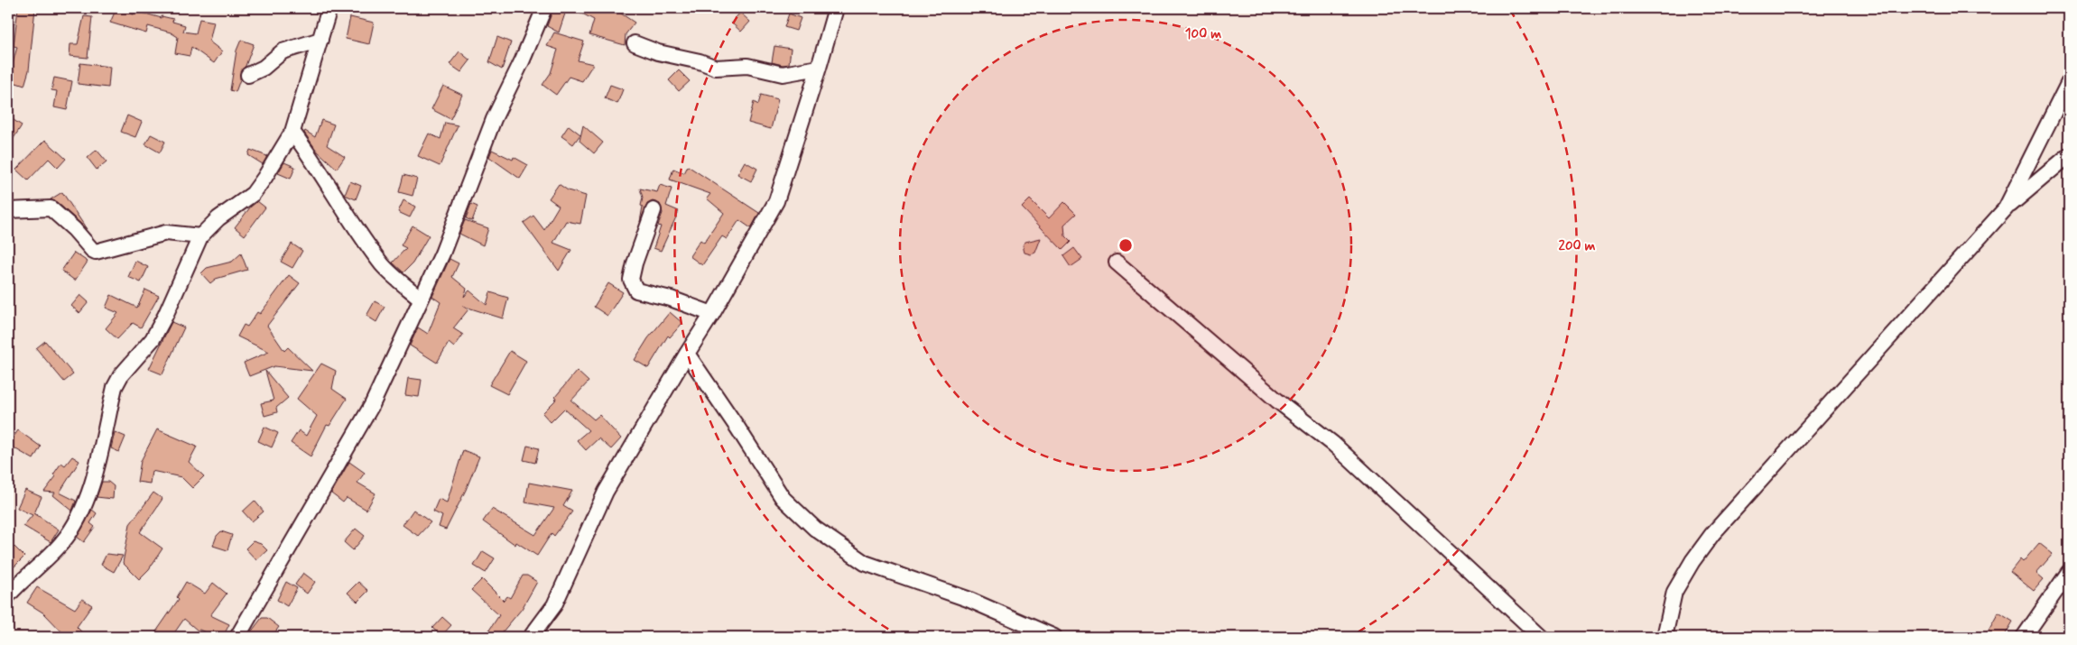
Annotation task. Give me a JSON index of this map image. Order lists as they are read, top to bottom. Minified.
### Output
{"rings":["100 m","200 m"]}
